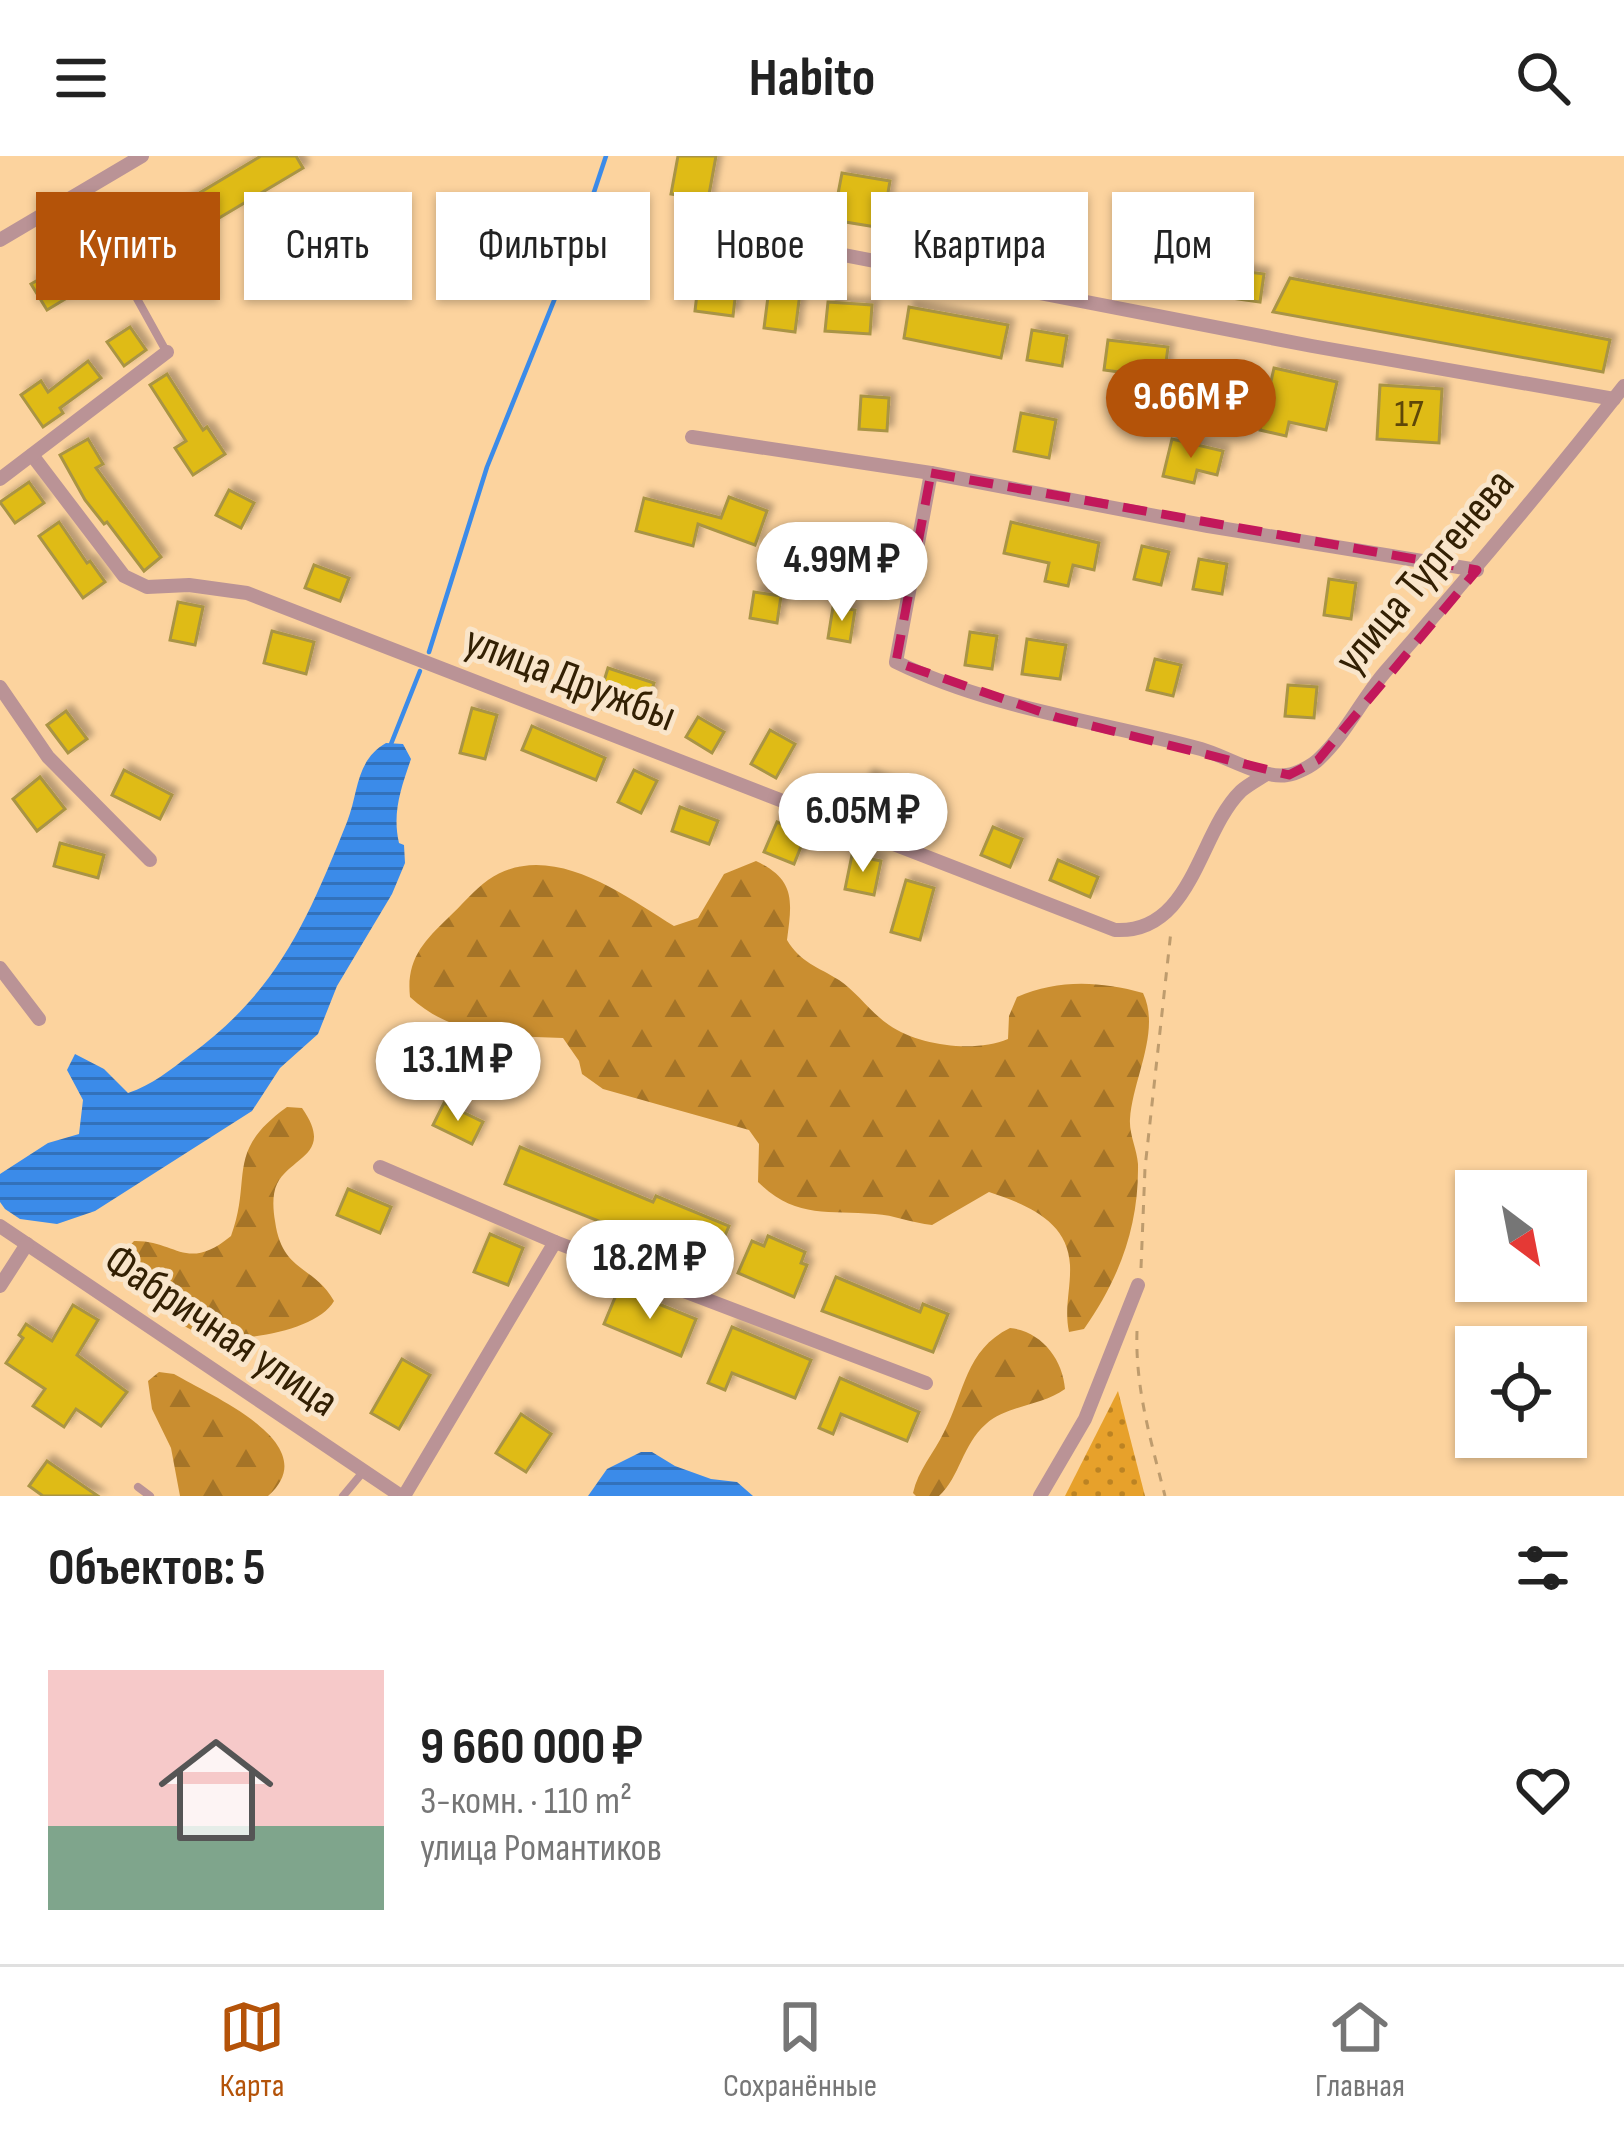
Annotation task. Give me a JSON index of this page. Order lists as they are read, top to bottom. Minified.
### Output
{"streets":{"street":["улица Тургенева","улица Дружбы","Фабричная улица"]},"crossings":[["улица Тургенева","улица Дружбы"]],"house_numbers":["17"],"north":"bottom right","page":{"header":"Habito","chip":["Купить","Снять","Фильтры","Новое","Квартира","Дом"],"price":["9.66M ₽","4.99M ₽","6.05M ₽","13.1M ₽","18.2M ₽"],"heading":"Объектов: 5","list":[{"name":"9 660 000 ₽","note":"3-комн. · 110 m² · улица Романтиков"}],"tabs":["Карта","Сохранённые","Главная"]}}
